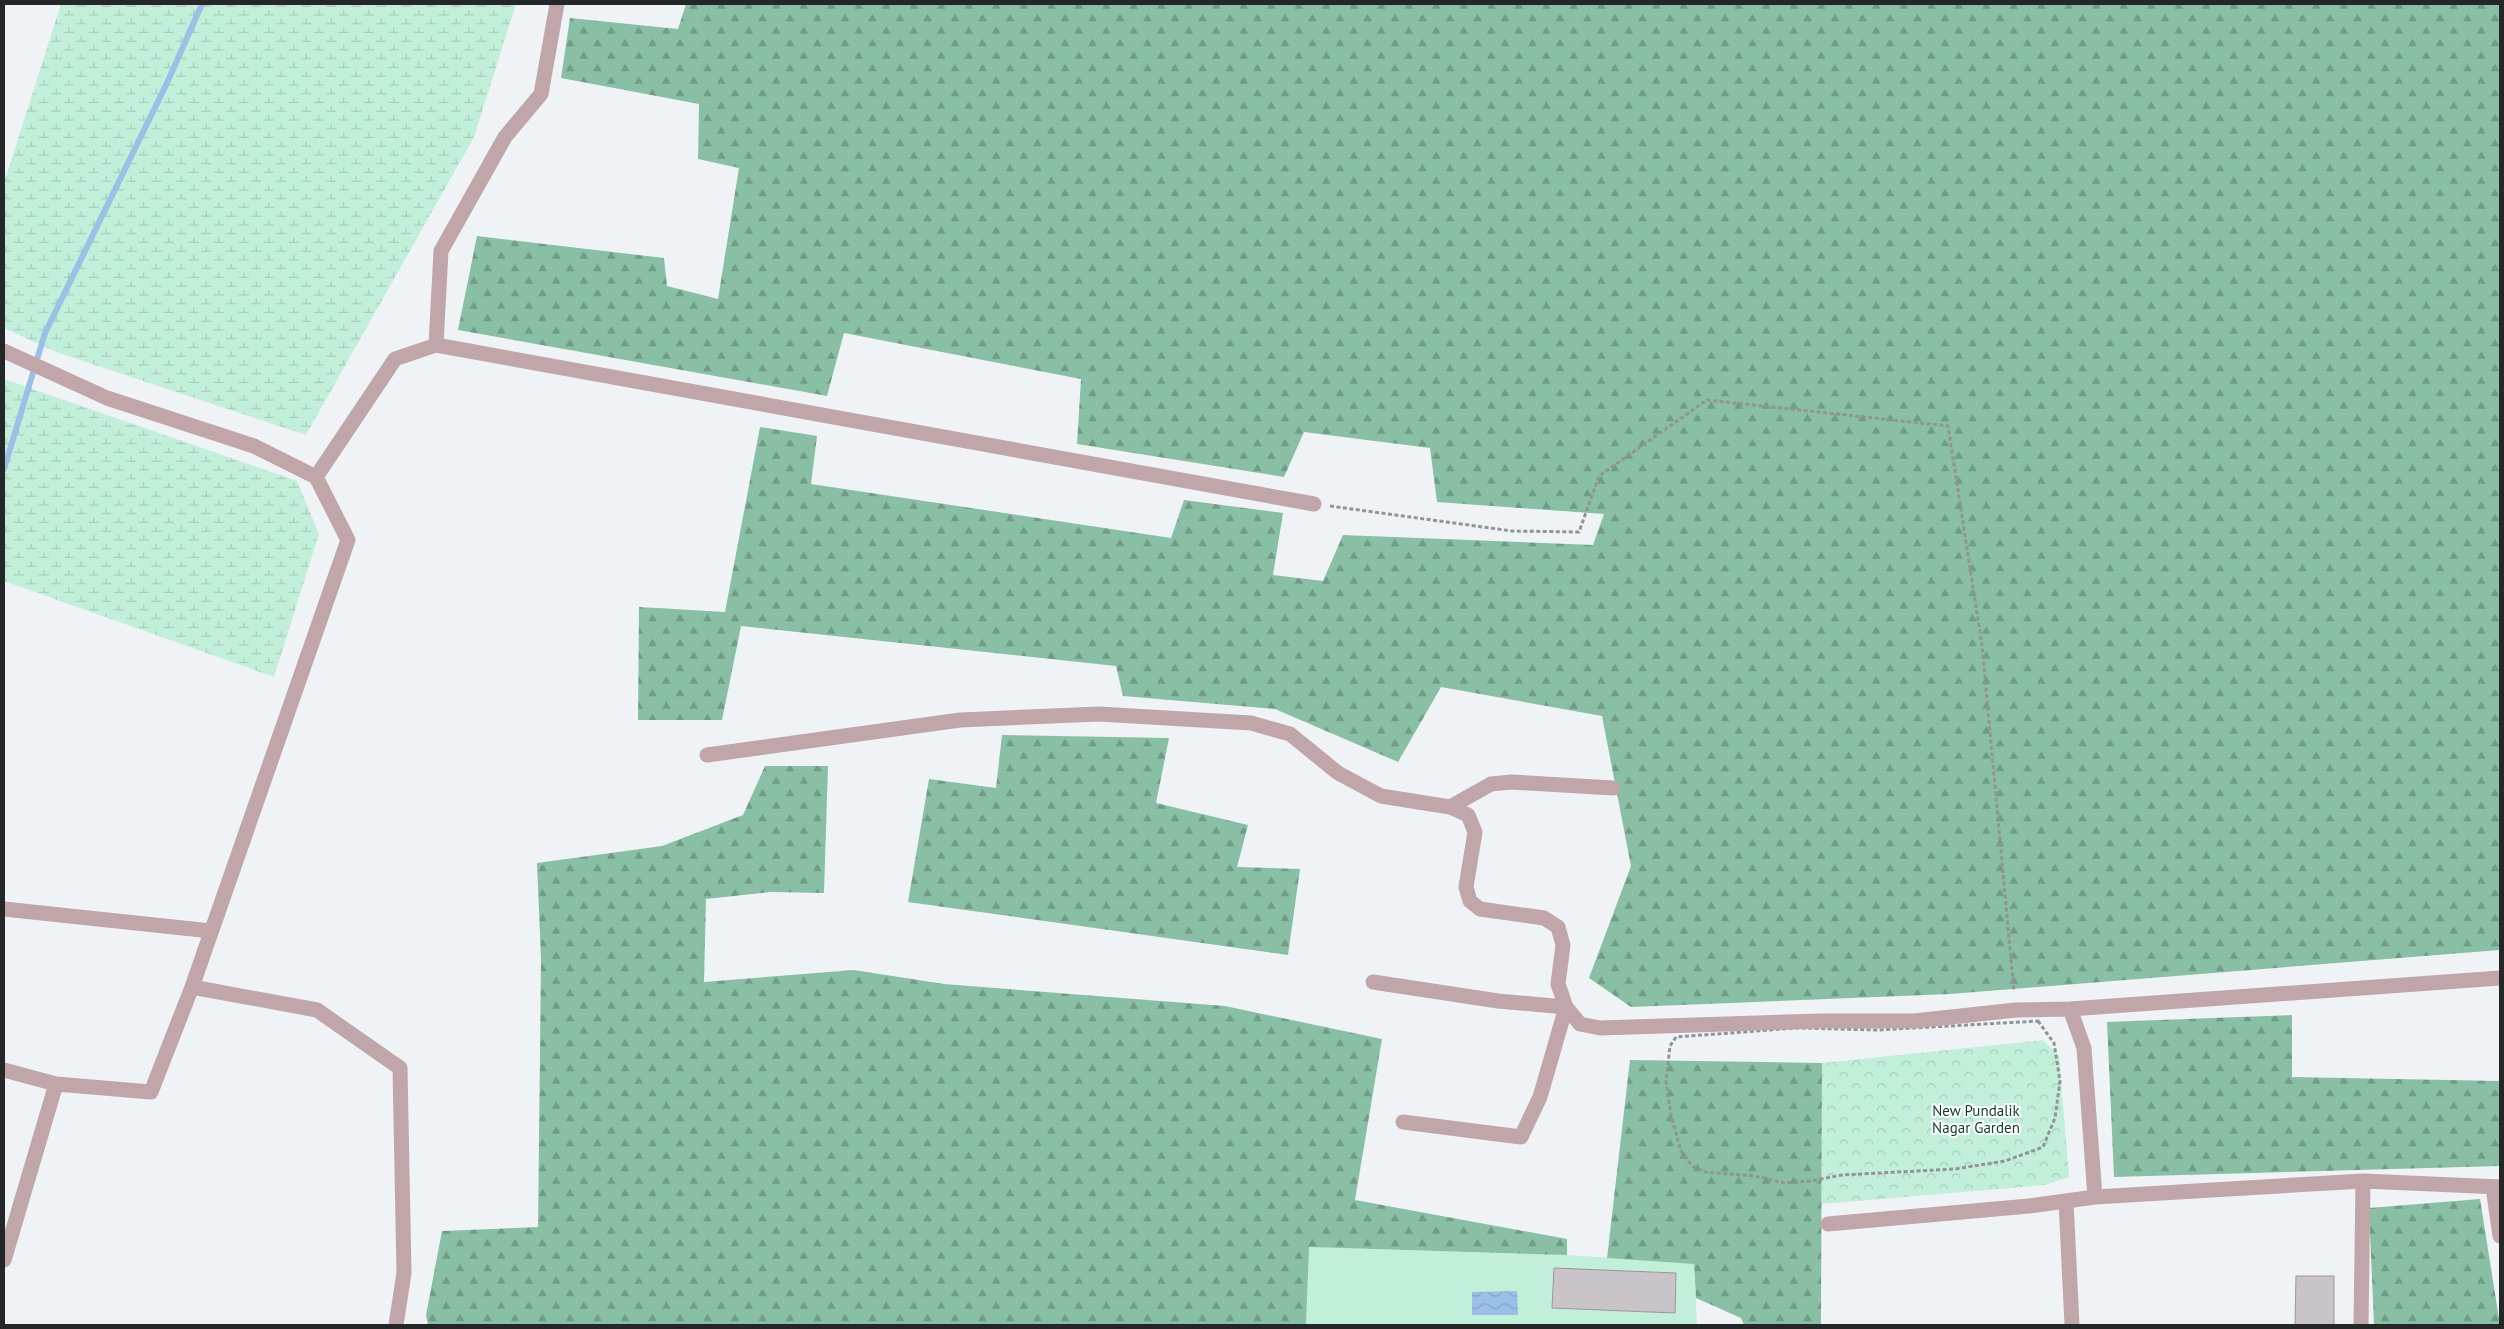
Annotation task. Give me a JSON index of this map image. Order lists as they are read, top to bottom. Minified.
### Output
{"parks":["New Pundalik Nagar Garden"]}
